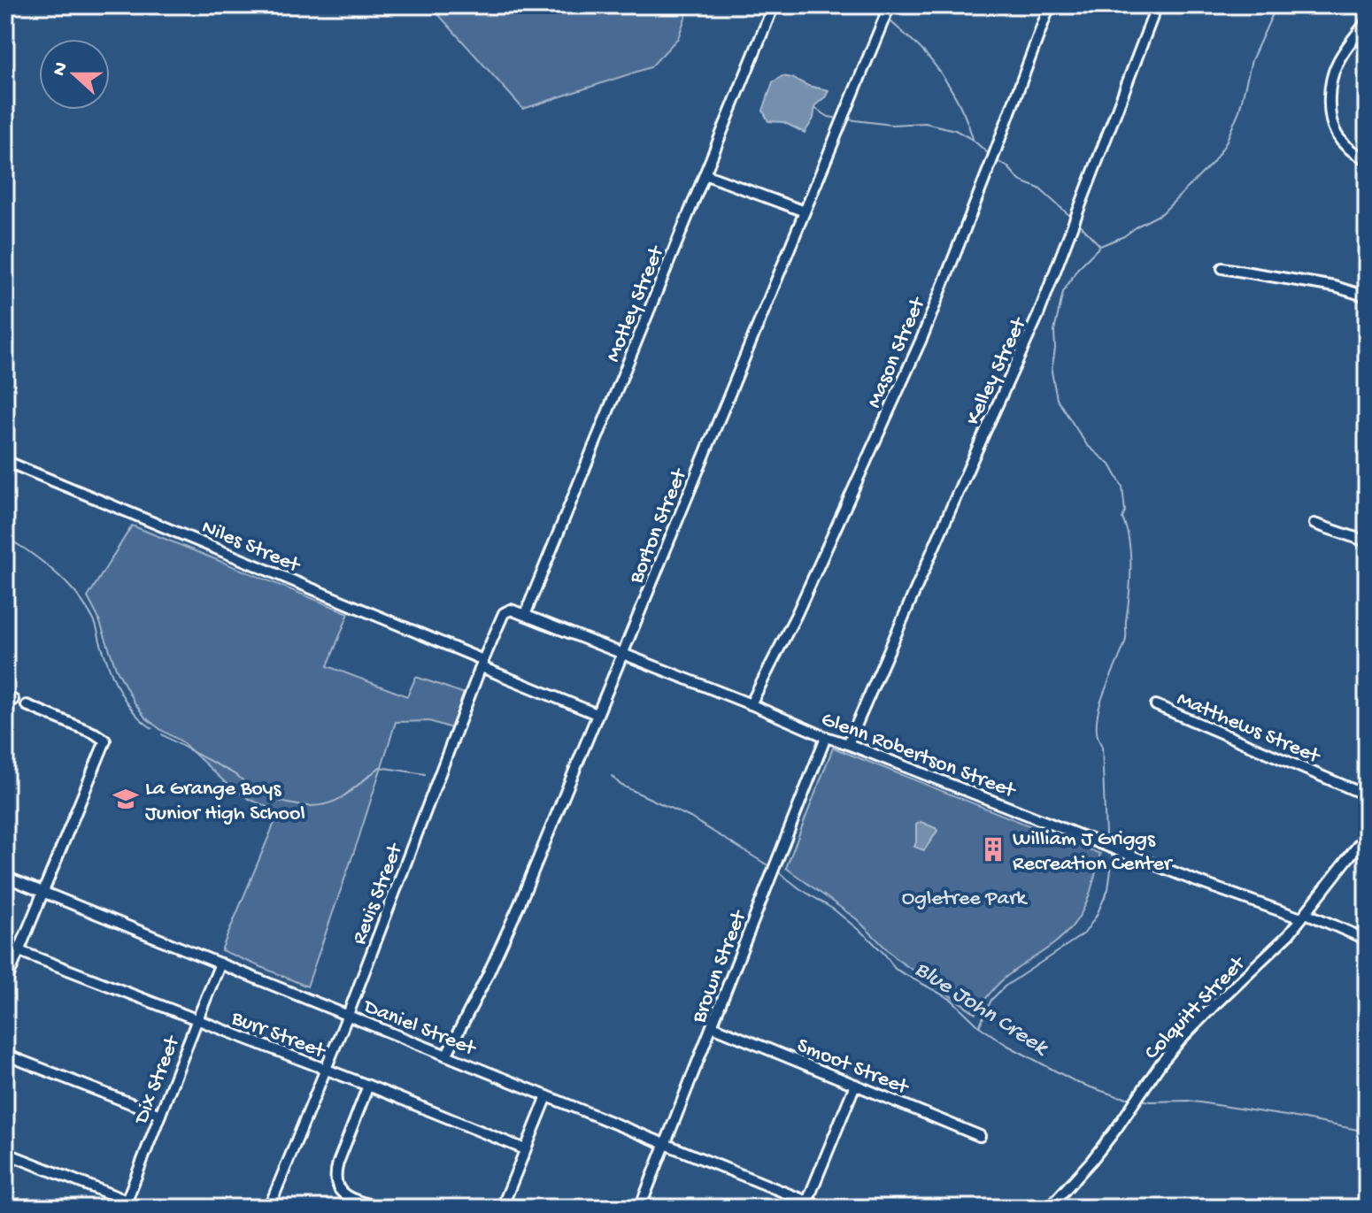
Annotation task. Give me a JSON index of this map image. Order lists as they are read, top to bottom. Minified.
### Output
{"streets":{"street":["Motley Street","Mason Street","Kelley Street","Borton Street","Niles Street","Matthews Street","Glenn Robertson Street","Revis Street","Brown Street","Colquitt Street","Daniel Street","Burr Street","Smoot Street","Dix Street"]},"crossings":[["Motley Street","Glenn Robertson Street"],["Motley Street","Revis Street"],["Mason Street","Glenn Robertson Street"],["Kelley Street","Glenn Robertson Street"],["Borton Street","Niles Street"],["Borton Street","Glenn Robertson Street"],["Borton Street","Daniel Street"],["Niles Street","Revis Street"],["Glenn Robertson Street","Revis Street"],["Glenn Robertson Street","Brown Street"],["Glenn Robertson Street","Colquitt Street"],["Revis Street","Daniel Street"],["Revis Street","Burr Street"],["Brown Street","Daniel Street"],["Brown Street","Smoot Street"],["Daniel Street","Dix Street"],["Burr Street","Dix Street"]],"water":["Blue John Creek"],"parks":["Ogletree Park"],"places":{"school or university":["La Grange Boys Junior High School"],"building":["William J Griggs Recreation Center"]},"north":"left"}
